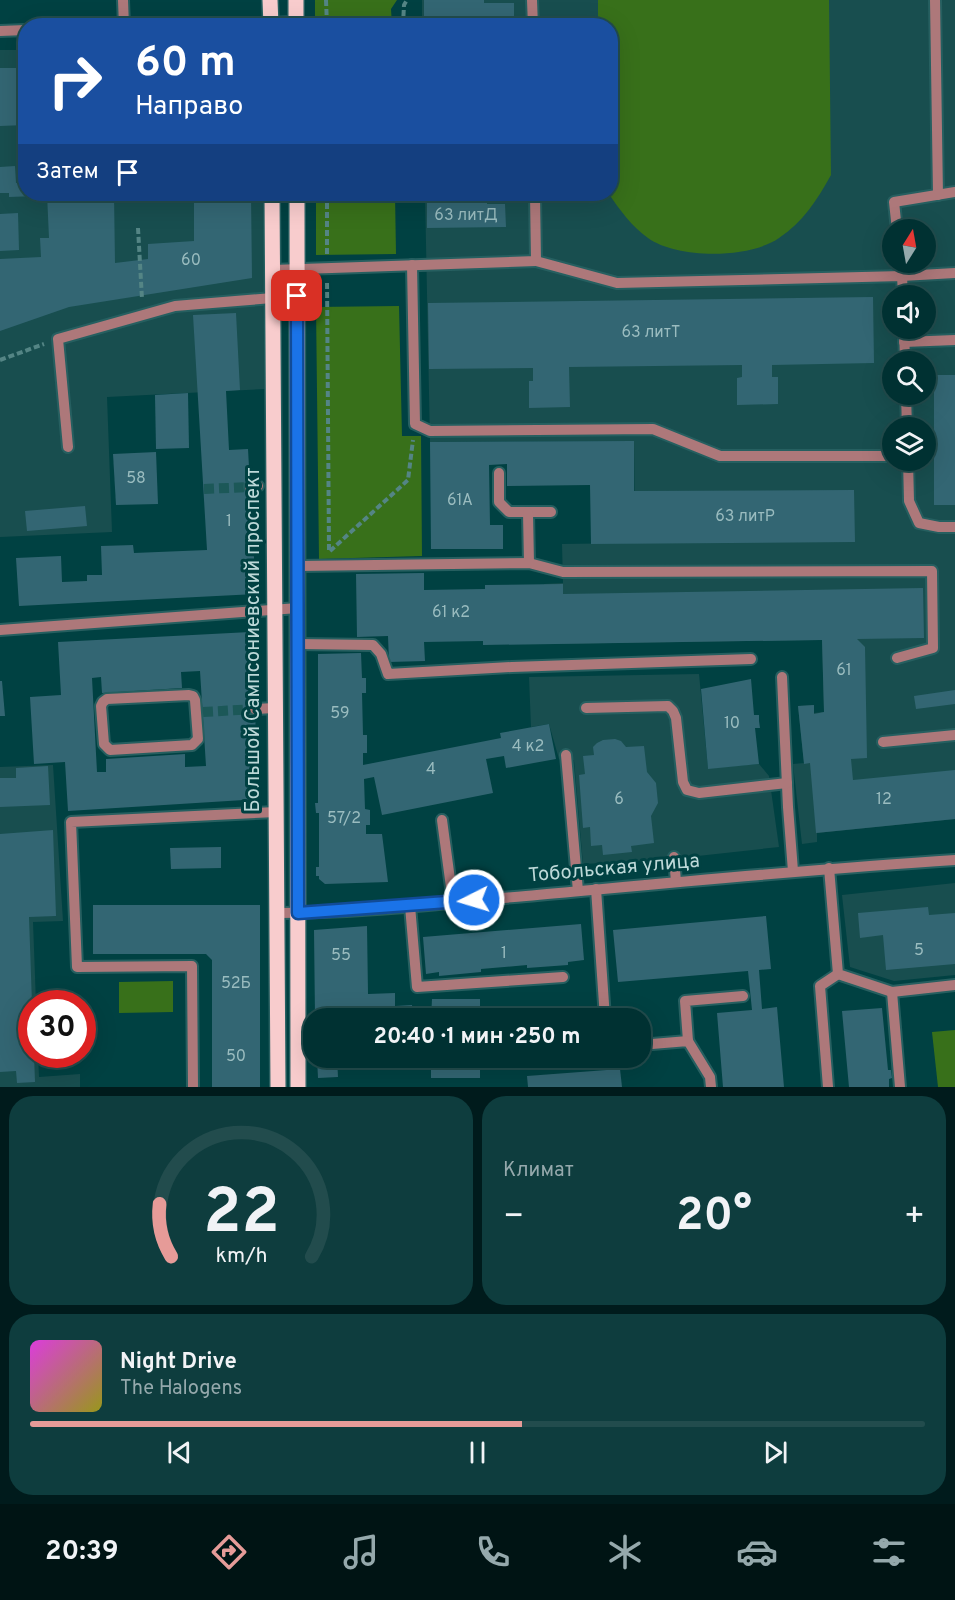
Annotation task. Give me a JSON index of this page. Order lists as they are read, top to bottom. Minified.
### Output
{"streets":{"main road":["Большой Сампсониевский проспект"],"street":["Тобольская улица"]},"crossings":[["Большой Сампсониевский проспект","Тобольская улица"]],"house_numbers":["63 литД","60","63 литТ","58","61А","63 литР","1","61 к2","61","59","10","4 к2","4","6","12","57/2","5","1","55","52Б","50"],"north":"top","page":{"turn":["60 m","Направо"],"then":"Затем","limit":"30","trip":"20:40 · 1 мин · 250 m","tile":"Климат","heat":["−","20°","+"],"song":["Night Drive","The Halogens"],"tabs":"20:39","gauge":["22","km/h"]}}
